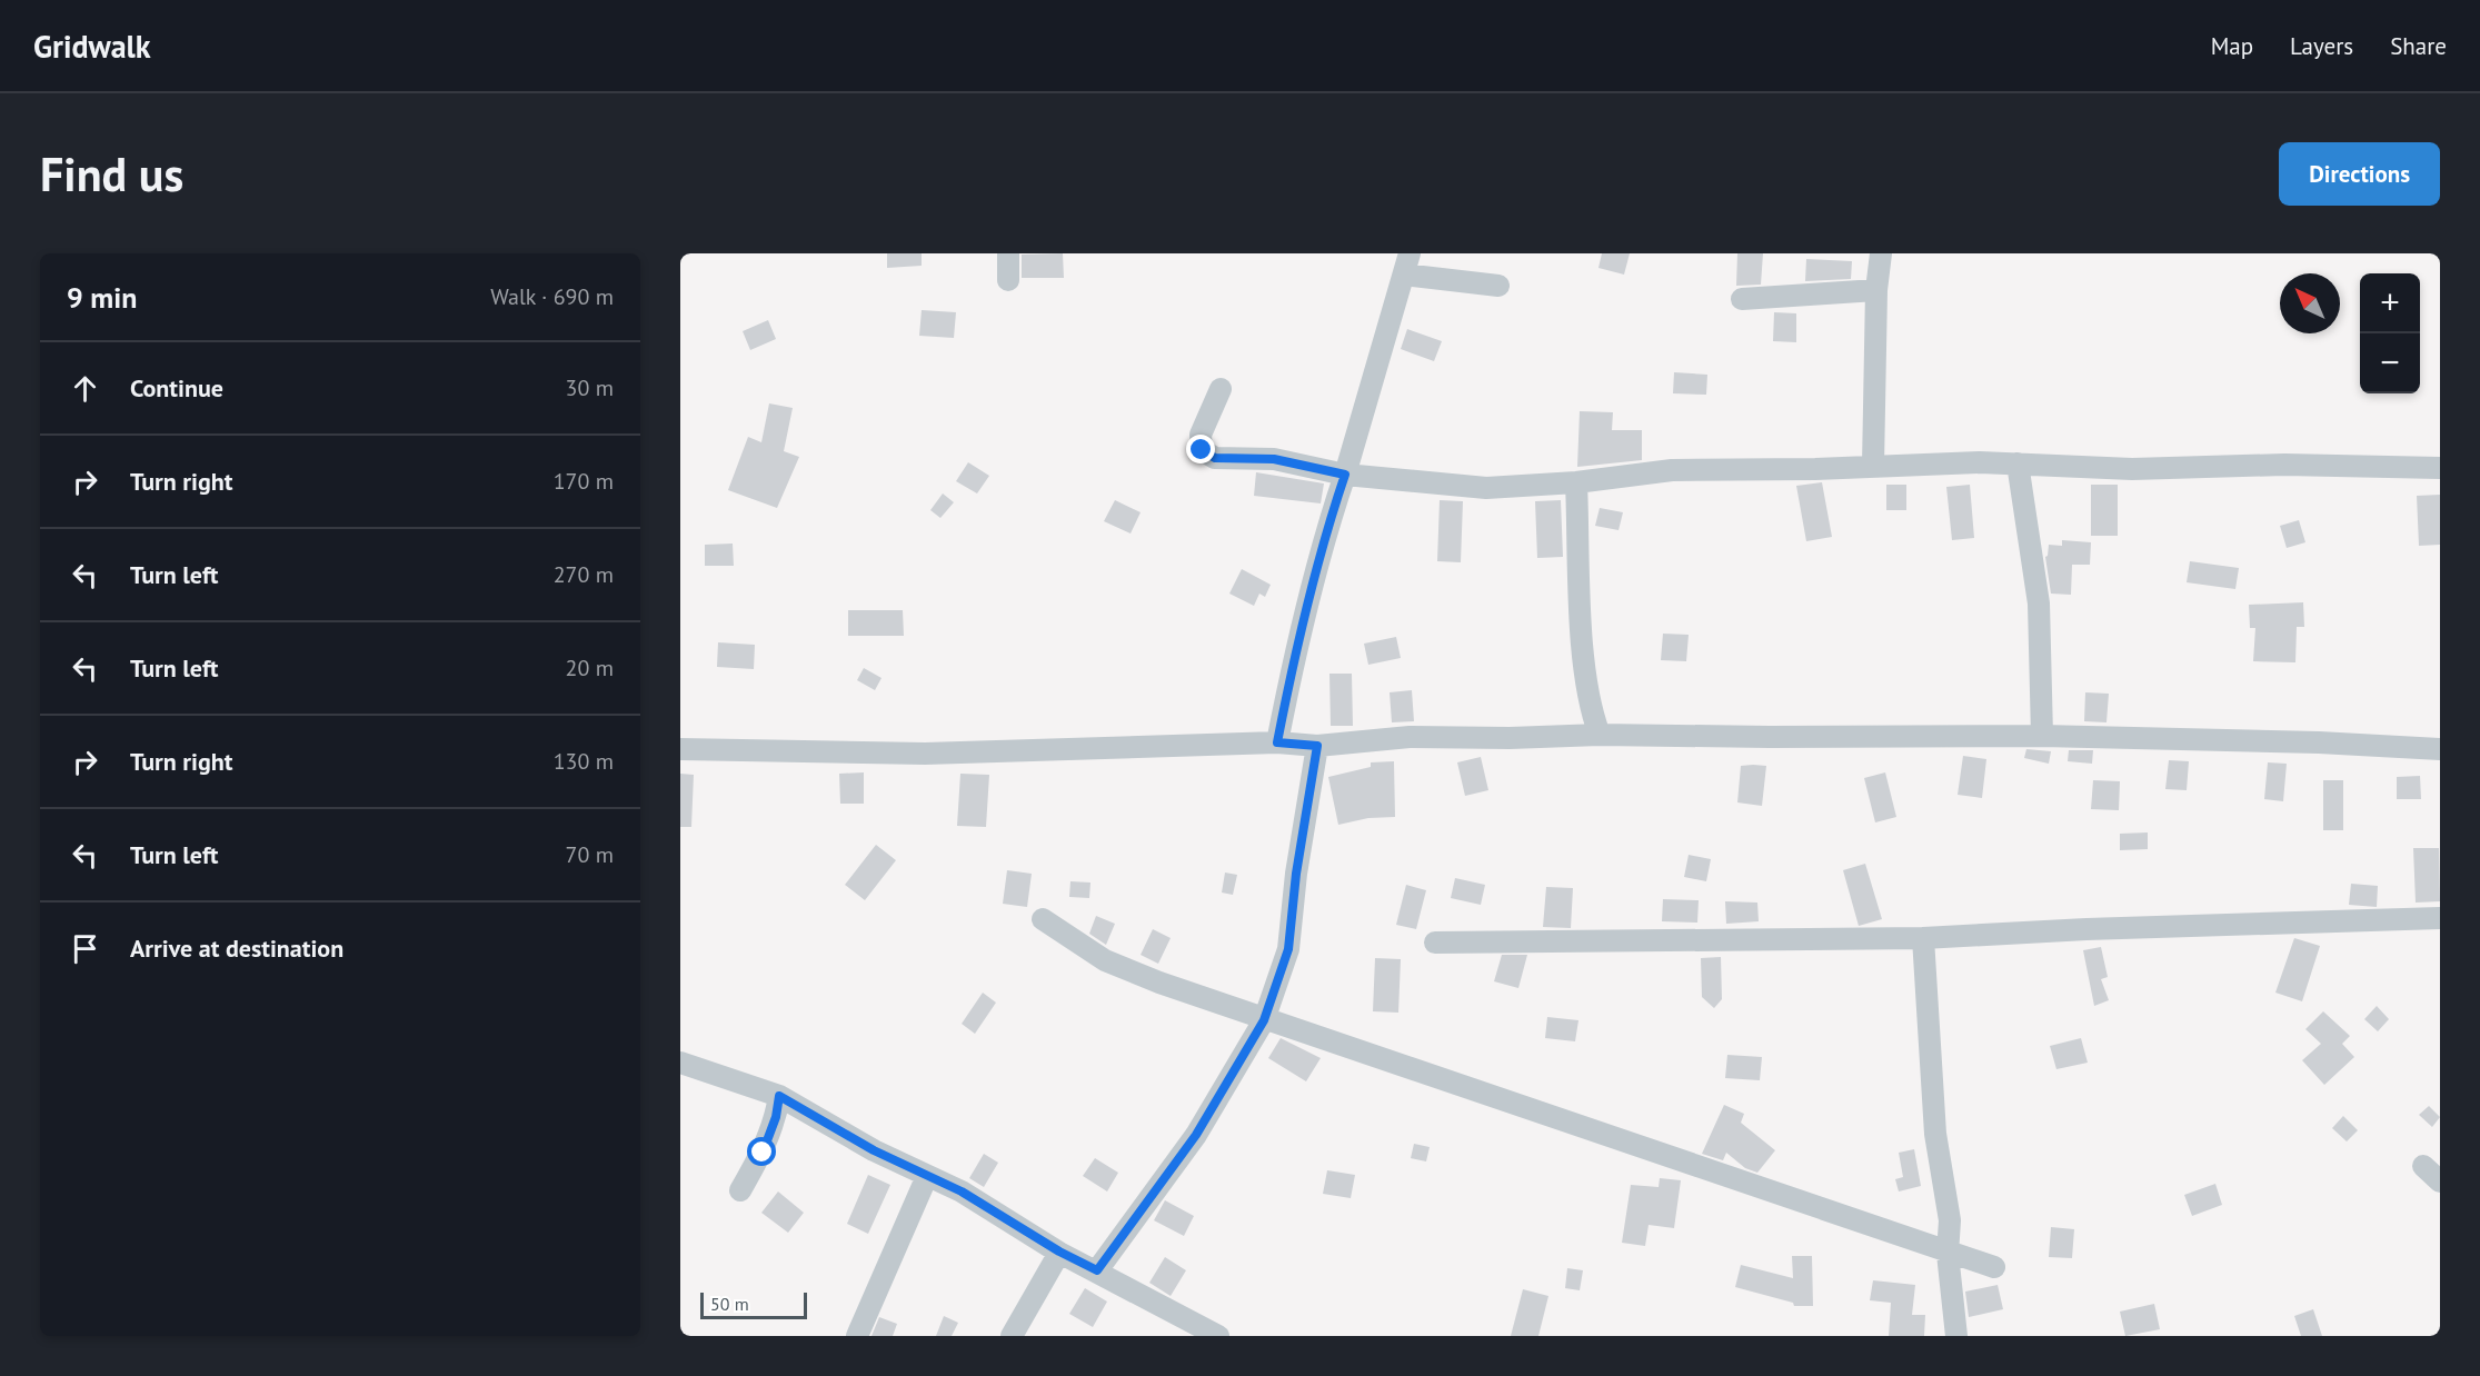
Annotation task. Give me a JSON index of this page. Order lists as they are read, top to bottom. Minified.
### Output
{"scale_bar":"50 m","north":"top left","page":{"header":"Gridwalk","nav":["Map","Layers","Share"],"buttons":"Directions","title":"Find us","heading":["9 min","Walk · 690 m"],"map_buttons":["+","−"],"list":[["Continue","30 m"],["Turn right","170 m"],["Turn left","270 m"],["Turn left","20 m"],["Turn right","130 m"],["Turn left","70 m"],"Arrive at destination"],"scale":"50 m"}}
